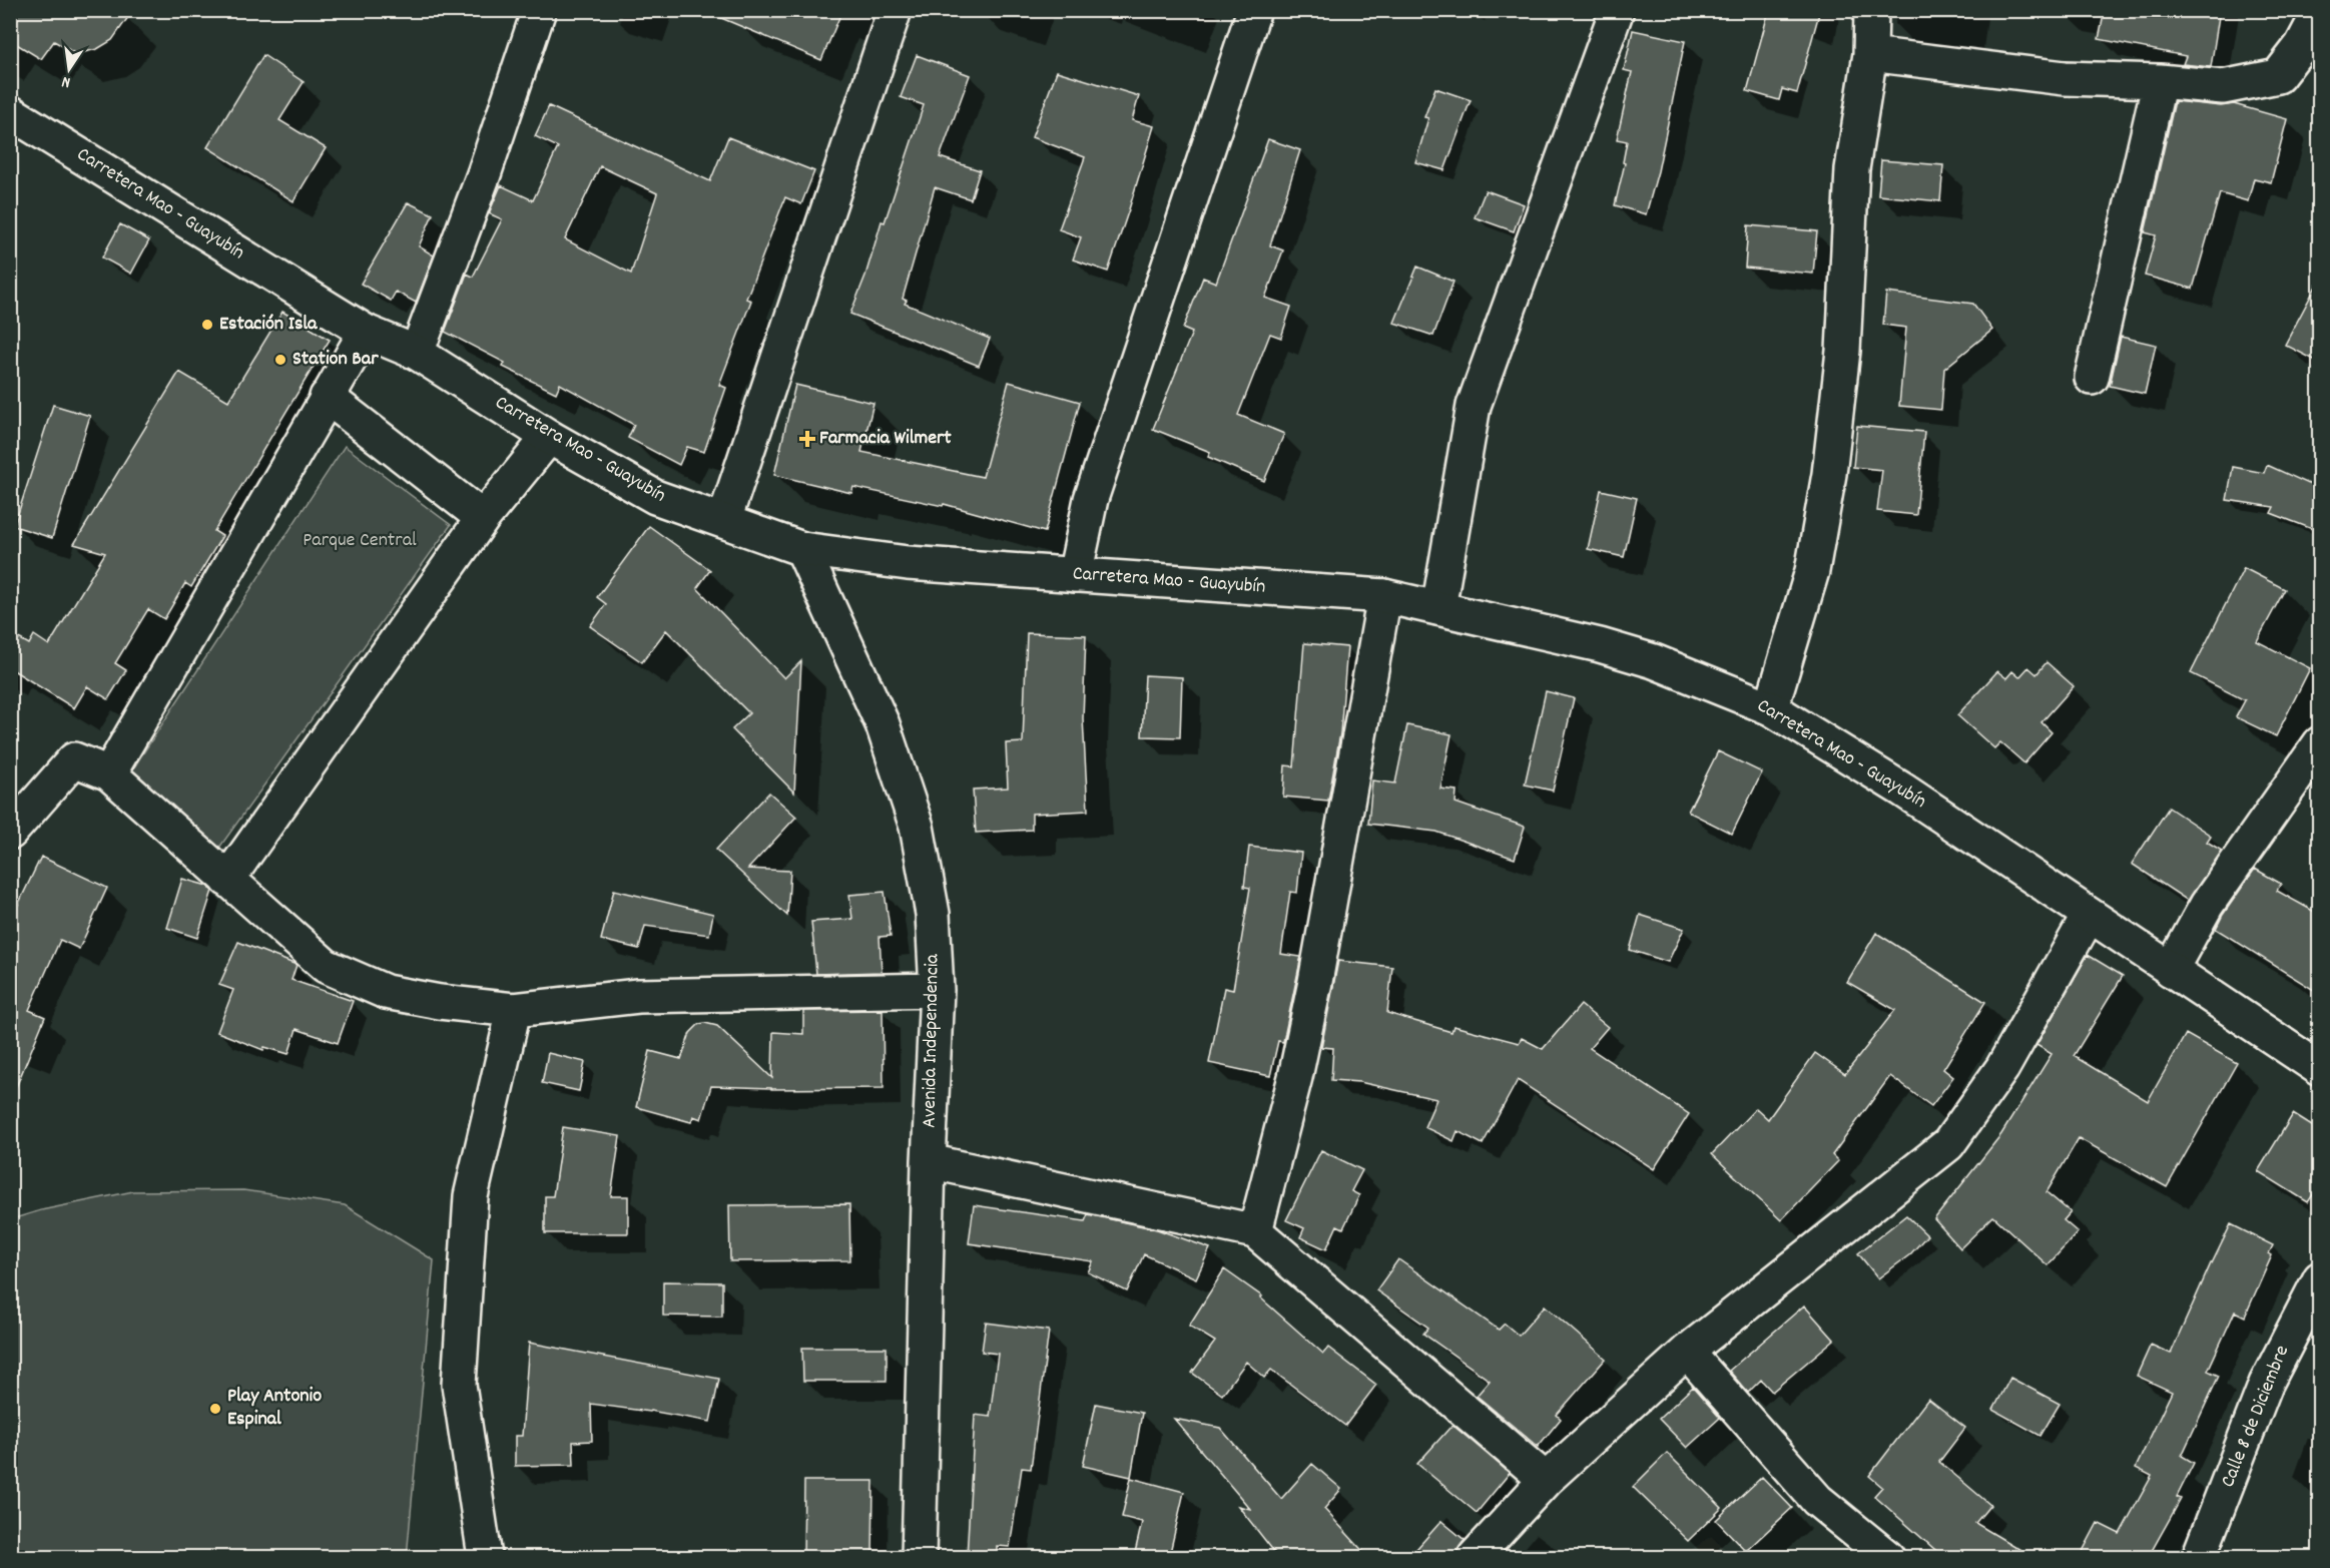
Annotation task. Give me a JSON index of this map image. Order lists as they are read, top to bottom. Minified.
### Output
{"streets":{"street":["Carretera Mao - Guayubín","Avenida Independencia","Calle 8 de Diciembre"]},"crossings":[["Carretera Mao - Guayubín","Avenida Independencia"]],"parks":["Parque Central"],"places":{"other":["Estación Isla","Station Bar","Play Antonio Espinal"],"health":["Farmacia Wilmert"]},"north":"bottom"}
